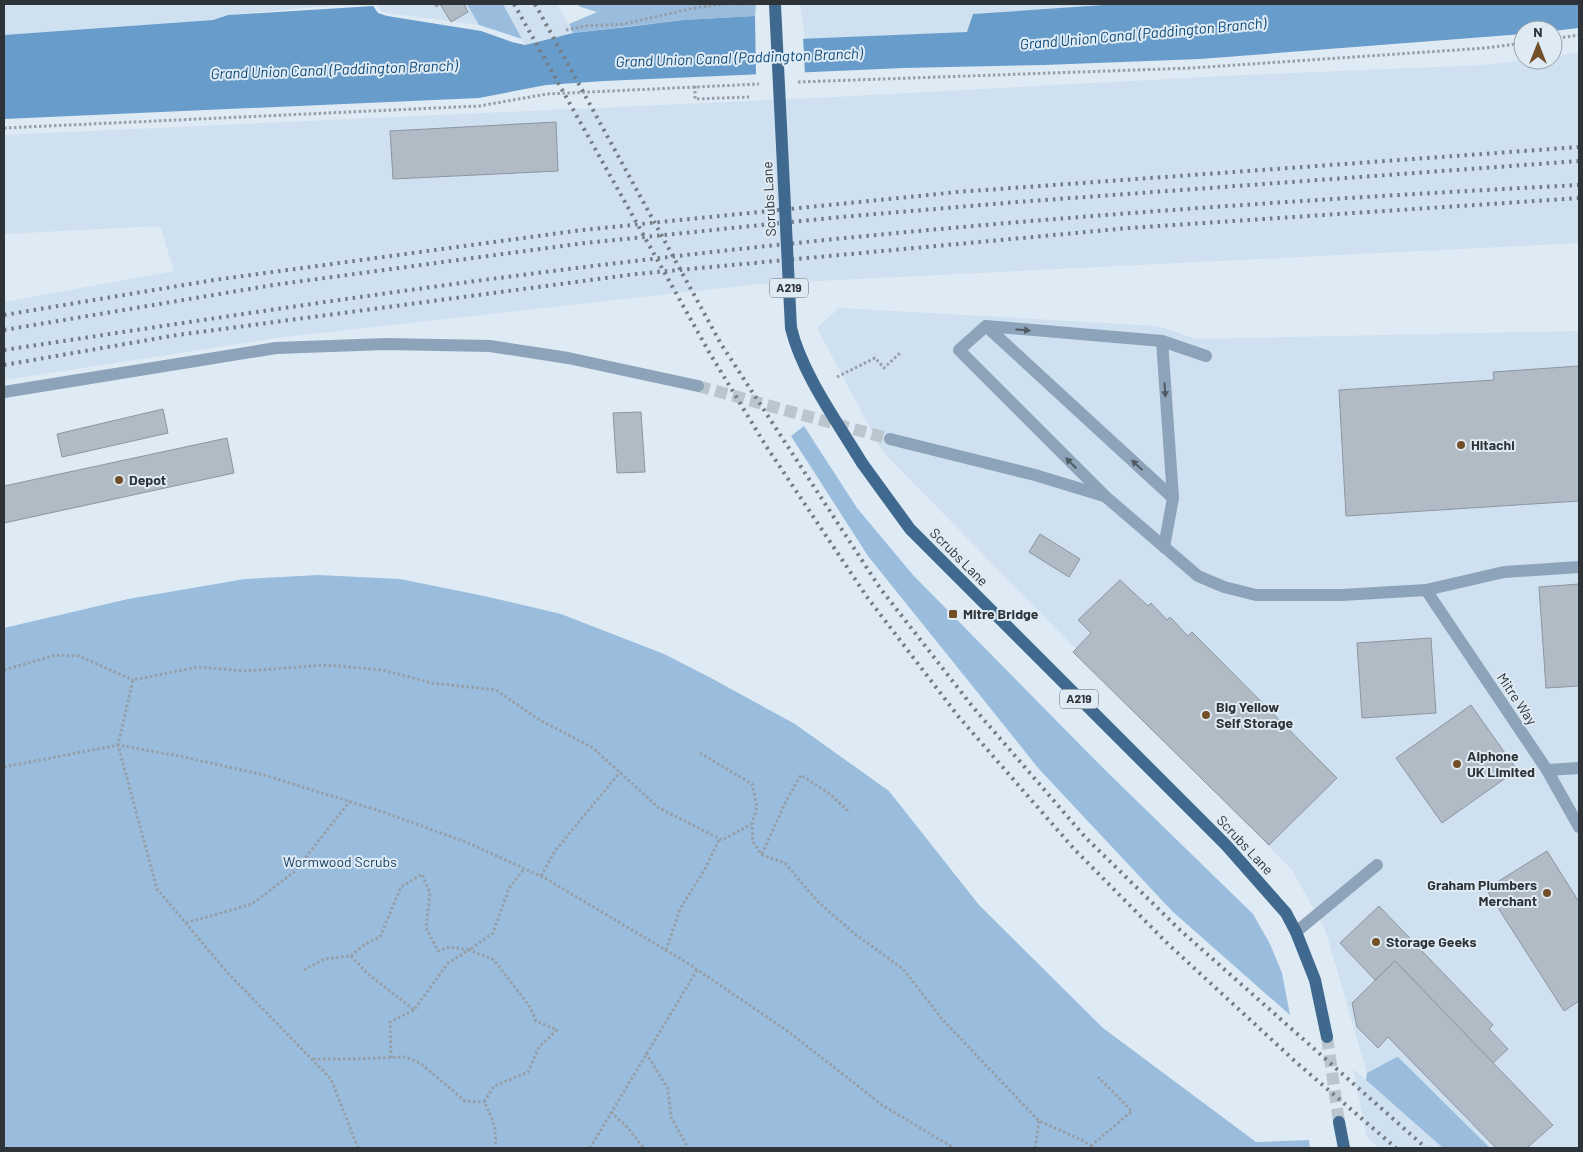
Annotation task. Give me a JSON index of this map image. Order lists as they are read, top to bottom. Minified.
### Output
{"streets":{"main road":["Scrubs Lane","A219"],"street":["Mitre Way"]},"water":["Grand Union Canal (Paddington Branch)"],"parks":["Wormwood Scrubs"],"places":{"other":["Hitachi","Depot","Big Yellow Self Storage","Aiphone UK Limited","Graham Plumbers Merchant","Storage Geeks"],"transit":["Mitre Bridge"]},"north":"top"}
